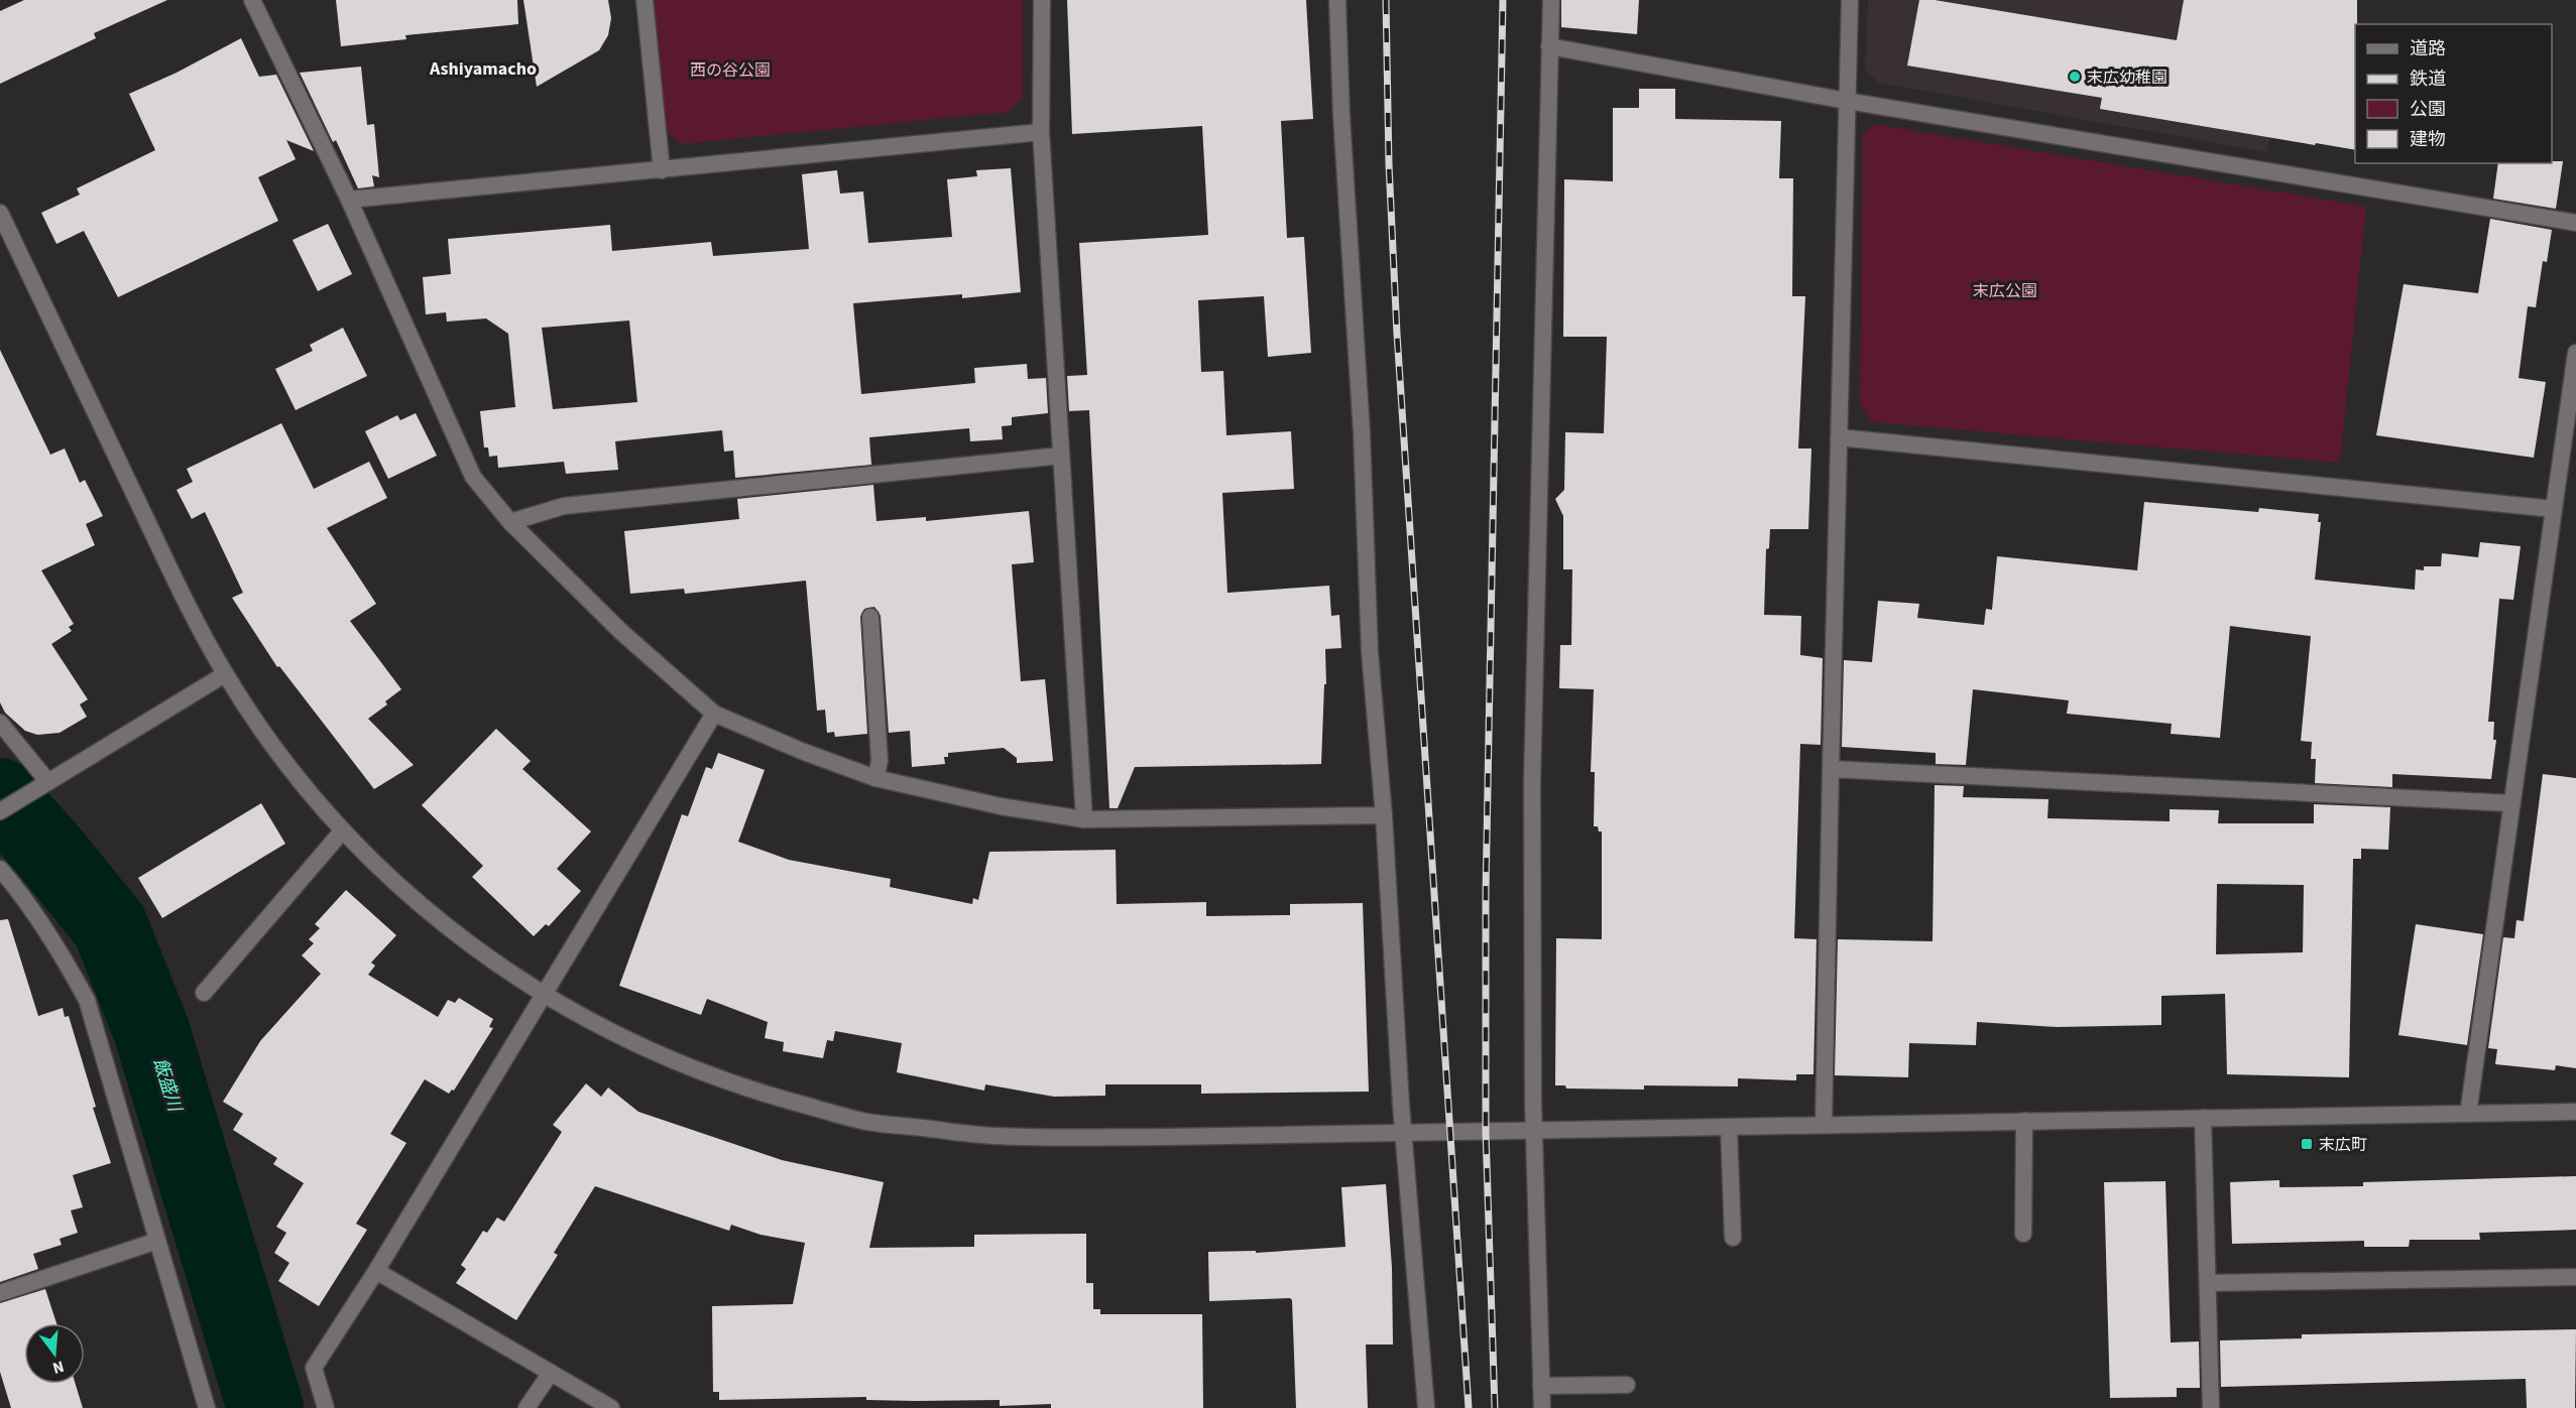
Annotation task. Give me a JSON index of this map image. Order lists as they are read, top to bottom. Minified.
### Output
{"districts":["Ashiyamacho"],"water":["飯盛川"],"parks":["西の谷公園","末広公園"],"places":{"other":["末広幼稚園"],"transit":["末広町"]},"legend":["道路","鉄道","公園","建物"],"north":"bottom"}
